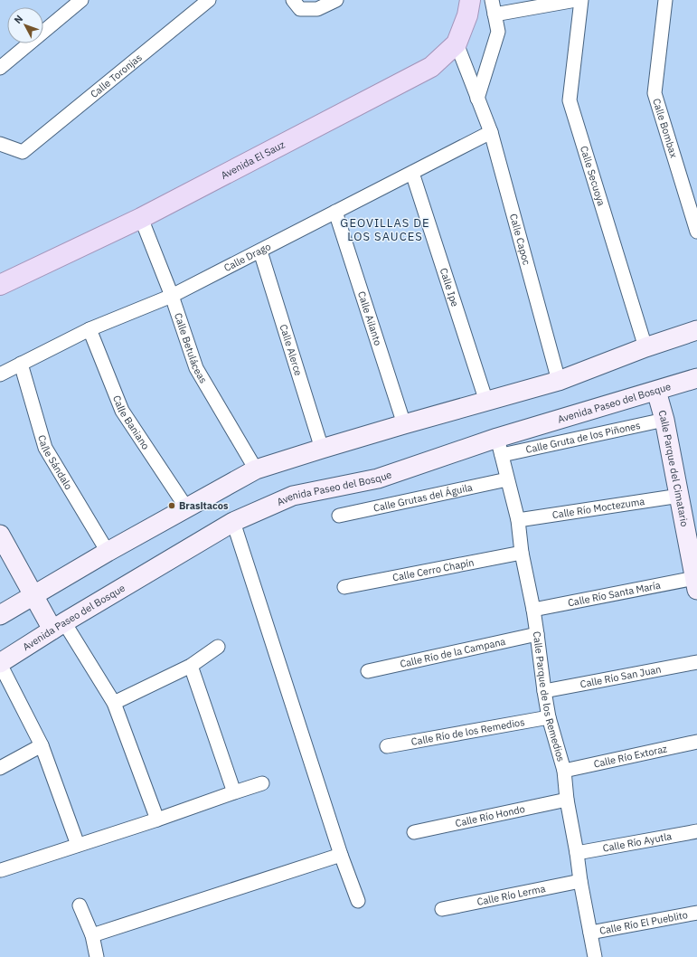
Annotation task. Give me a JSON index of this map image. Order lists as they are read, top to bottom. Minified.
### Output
{"streets":{"main road":["Avenida El Sauz","Avenida Paseo del Bosque","Calle Parque del Cimatario"],"street":["Calle Toronjas","Calle Bombax","Calle Secuoya","Calle Capoc","Calle Drago","Calle Ipe","Calle Ailanto","Calle Betuláceas","Calle Alerce","Calle Baniano","Calle Gruta de los Piñones","Calle Sándalo","Calle Grutas del Águila","Calle Río Moctezuma","Calle Cerro Chapín","Calle Río Santa María","Calle Río de la Campana","Calle Río San Juan","Calle Parque de los Remedios","Calle Río de los Remedios","Calle Río Extoraz","Calle Río Hondo","Calle Río Ayutla","Calle Río Lerma","Calle Río El Pueblito"]},"crossings":[["Avenida El Sauz","Calle Capoc"],["Avenida El Sauz","Calle Betuláceas"],["Calle Capoc","Calle Drago"],["Calle Drago","Calle Ipe"],["Calle Drago","Calle Ailanto"],["Calle Drago","Calle Betuláceas"],["Calle Drago","Calle Alerce"],["Calle Drago","Calle Baniano"],["Calle Drago","Calle Sándalo"],["Avenida Paseo del Bosque","Calle Gruta de los Piñones"],["Avenida Paseo del Bosque","Calle Parque del Cimatario"],["Avenida Paseo del Bosque","Calle Parque de los Remedios"],["Calle Gruta de los Piñones","Calle Parque del Cimatario"],["Calle Gruta de los Piñones","Calle Parque de los Remedios"],["Calle Parque del Cimatario","Calle Río Moctezuma"],["Calle Parque del Cimatario","Calle Río Santa María"],["Calle Grutas del Águila","Calle Parque de los Remedios"],["Calle Río Moctezuma","Calle Parque de los Remedios"],["Calle Cerro Chapín","Calle Parque de los Remedios"],["Calle Río Santa María","Calle Parque de los Remedios"],["Calle Río de la Campana","Calle Parque de los Remedios"],["Calle Río San Juan","Calle Parque de los Remedios"],["Calle Parque de los Remedios","Calle Río de los Remedios"],["Calle Parque de los Remedios","Calle Río Extoraz"],["Calle Parque de los Remedios","Calle Río Hondo"],["Calle Parque de los Remedios","Calle Río Ayutla"],["Calle Parque de los Remedios","Calle Río Lerma"],["Calle Parque de los Remedios","Calle Río El Pueblito"]],"districts":["GEOVILLAS DE LOS SAUCES"],"places":["Brasitacos"],"north":"top left"}
